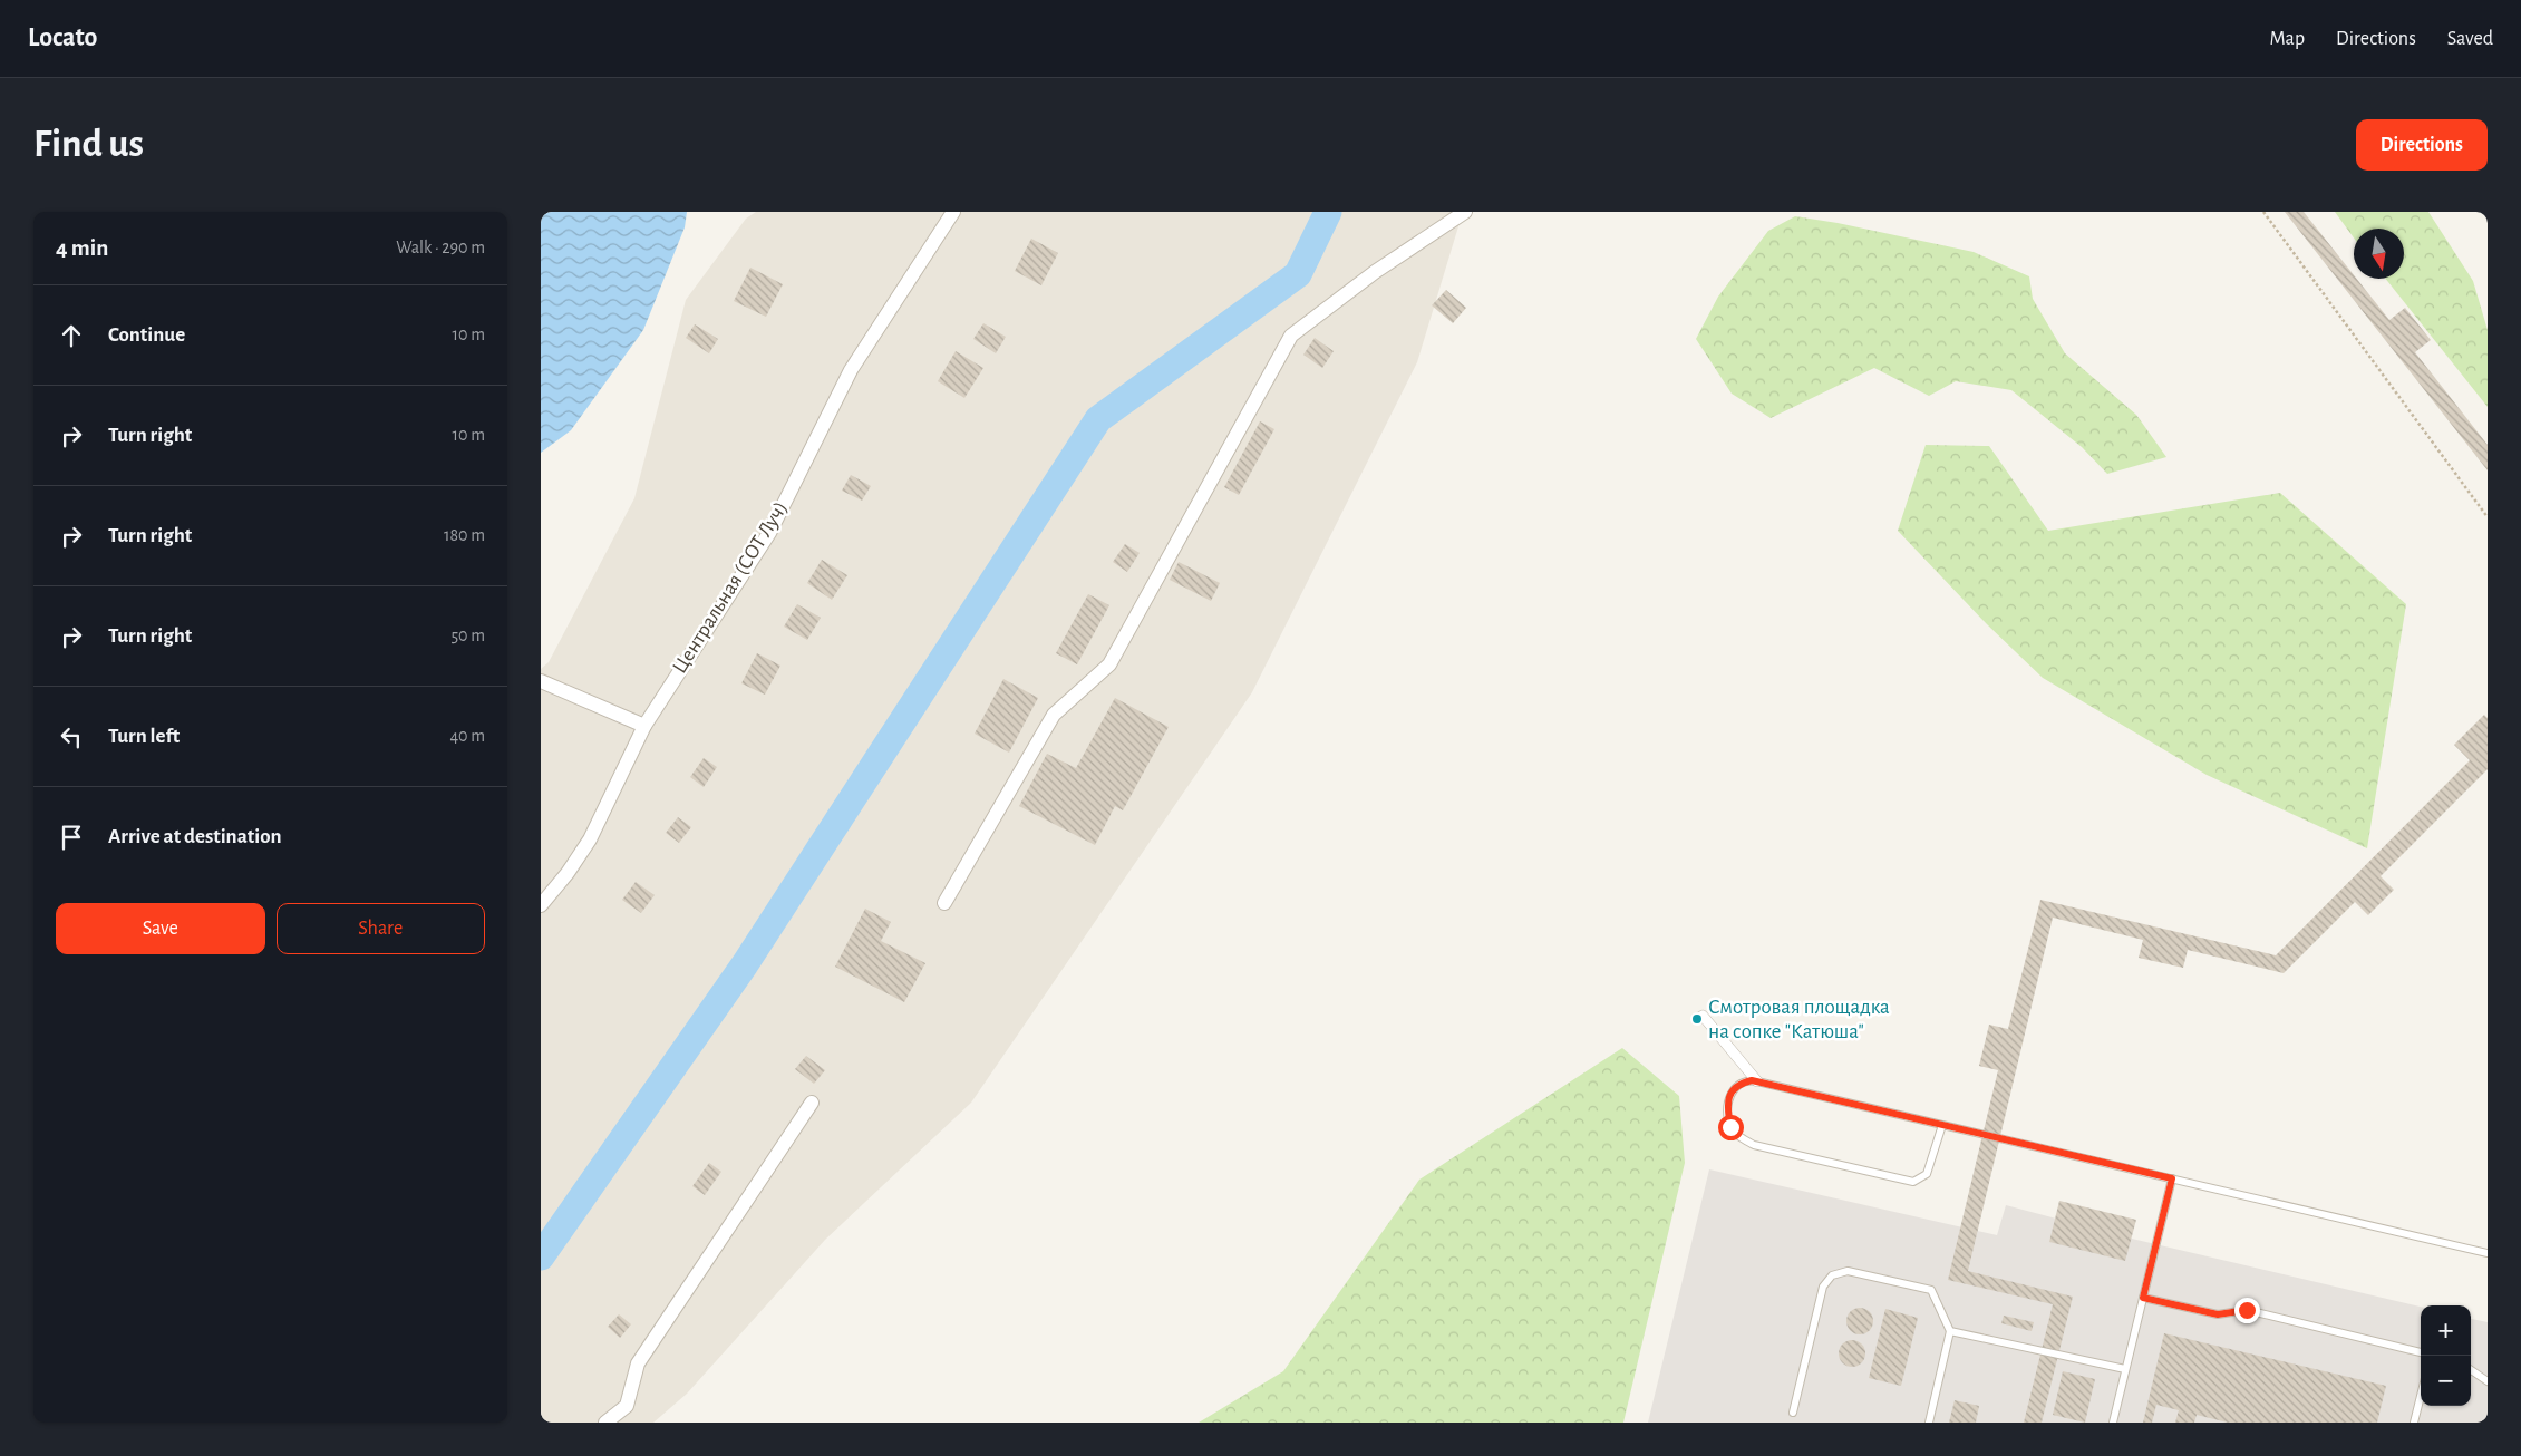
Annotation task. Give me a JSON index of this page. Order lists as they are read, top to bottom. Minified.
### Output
{"streets":{"street":["Центральная (СОТ Луч)"]},"places":["Смотровая площадка на сопке \"Катюша\""],"north":"bottom","page":{"header":"Locato","nav":["Map","Directions","Saved"],"buttons":["Directions",["Save","Share"]],"title":"Find us","heading":["4 min","Walk · 290 m"],"list":[["Continue","10 m"],["Turn right","10 m"],["Turn right","180 m"],["Turn right","50 m"],["Turn left","40 m"],"Arrive at destination"],"map_buttons":["+","−"]}}
